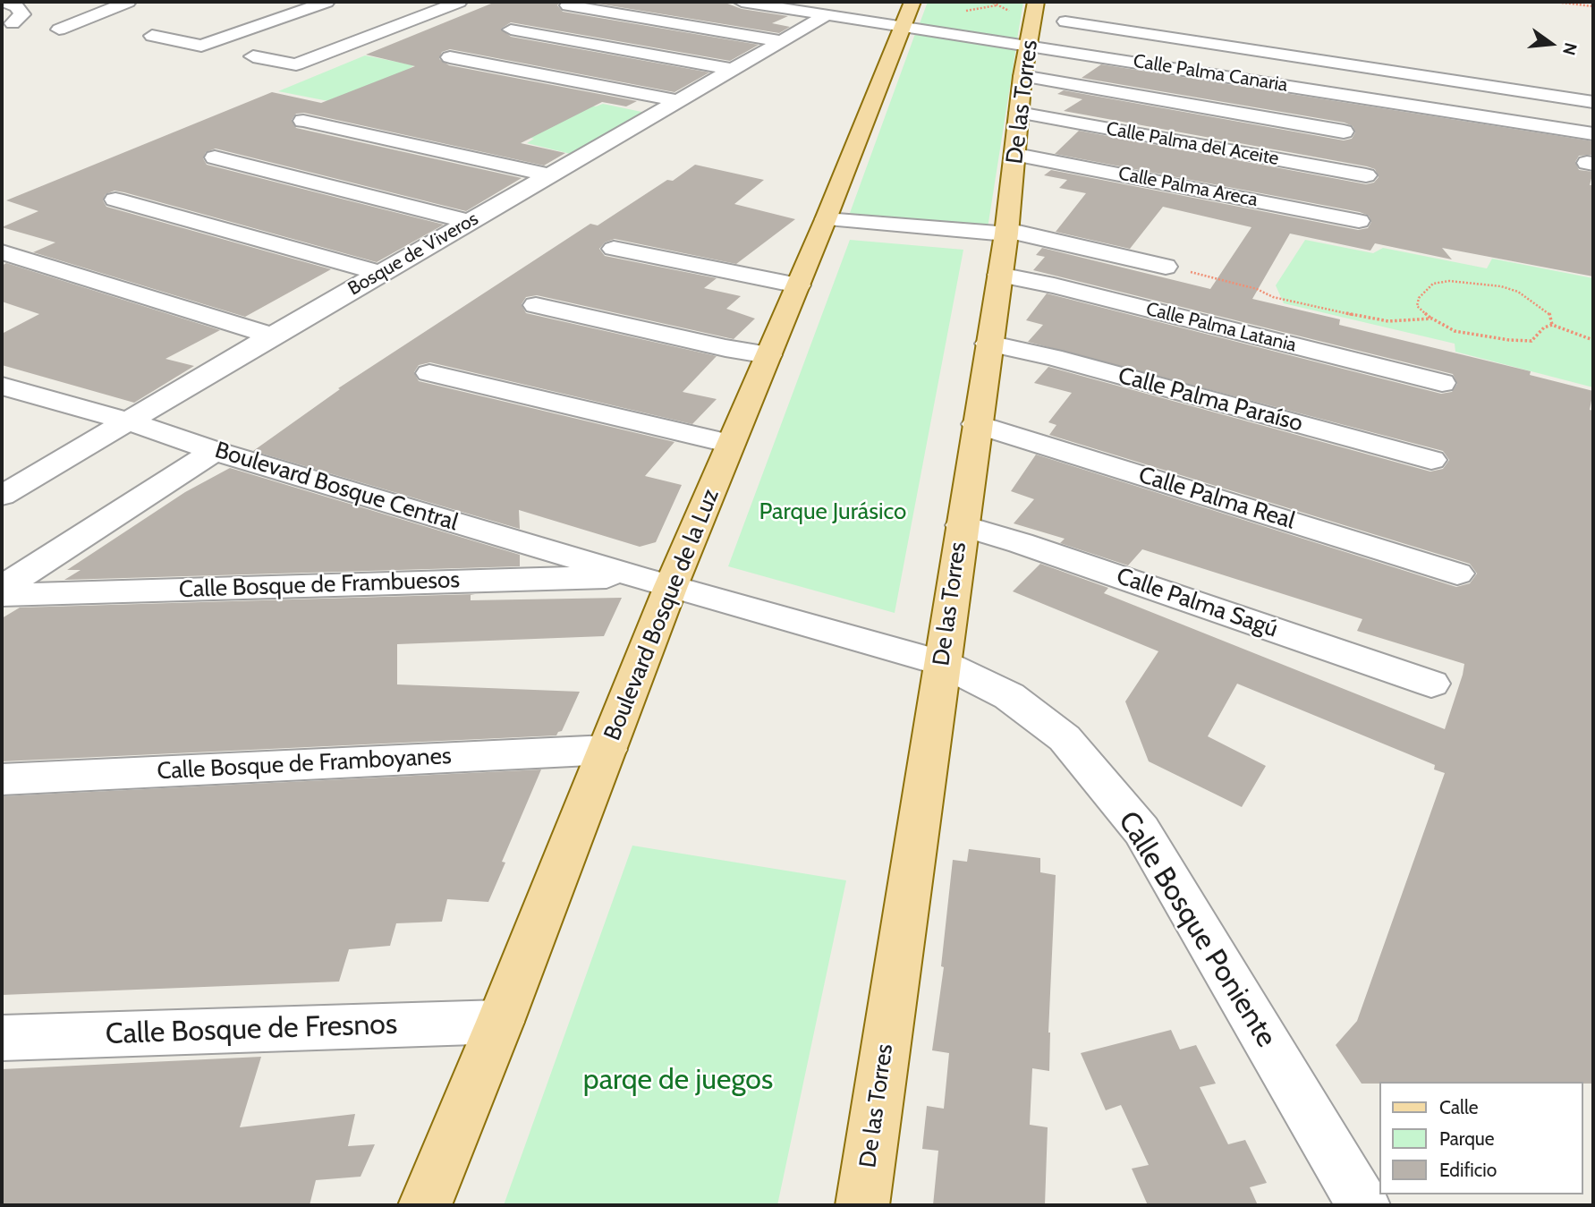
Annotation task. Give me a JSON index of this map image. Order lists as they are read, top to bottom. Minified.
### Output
{"streets":{"main road":["De las Torres","Boulevard Bosque de la Luz"],"street":["Calle Palma Canaria","Calle Palma del Aceite","Calle Palma Areca","Bosque de Viveros","Calle Palma Latania","Calle Palma Paraíso","Boulevard Bosque Central","Calle Palma Real","Calle Bosque de Frambuesos","Calle Palma Sagú","Calle Bosque de Framboyanes","Calle Bosque Poniente","Calle Bosque de Fresnos"]},"crossings":[["Calle Palma Canaria","De las Torres"],["Calle Palma Canaria","Bosque de Viveros"],["Calle Palma Canaria","Boulevard Bosque de la Luz"],["De las Torres","Calle Palma del Aceite"],["De las Torres","Calle Palma Areca"],["De las Torres","Calle Palma Latania"],["De las Torres","Calle Palma Paraíso"],["De las Torres","Calle Palma Real"],["De las Torres","Calle Palma Sagú"],["De las Torres","Calle Bosque Poniente"],["Bosque de Viveros","Boulevard Bosque Central"],["Boulevard Bosque Central","Calle Bosque de Frambuesos"],["Boulevard Bosque Central","Boulevard Bosque de la Luz"],["Boulevard Bosque Central","Calle Bosque Poniente"],["Boulevard Bosque de la Luz","Calle Bosque de Framboyanes"],["Boulevard Bosque de la Luz","Calle Bosque Poniente"],["Boulevard Bosque de la Luz","Calle Bosque de Fresnos"]],"parks":["Parque Jurásico","parqe de juegos"],"legend":["Calle","Parque","Edificio"],"north":"right"}
